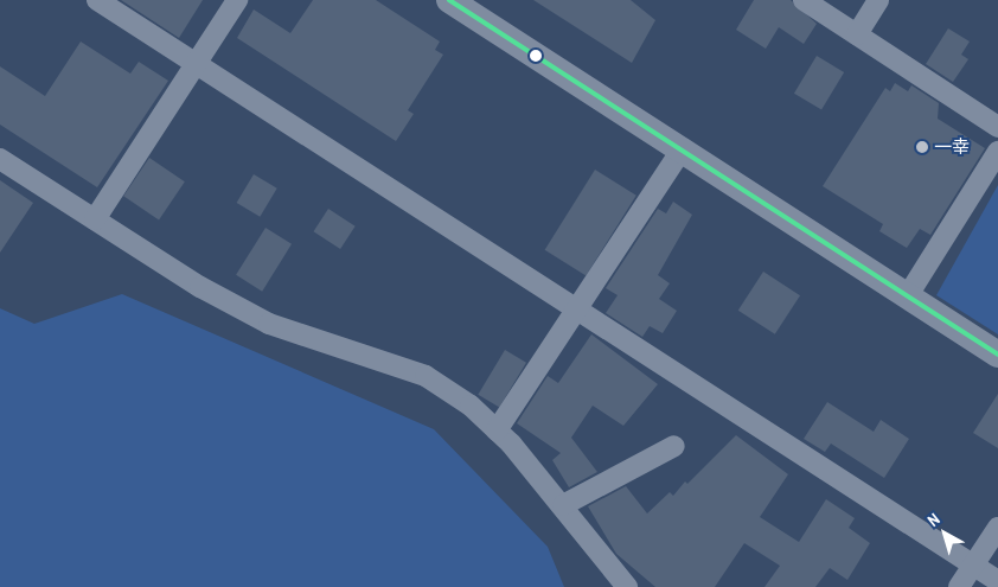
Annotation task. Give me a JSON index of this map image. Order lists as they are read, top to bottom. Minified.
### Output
{"places":["一幸"],"north":"top left"}
